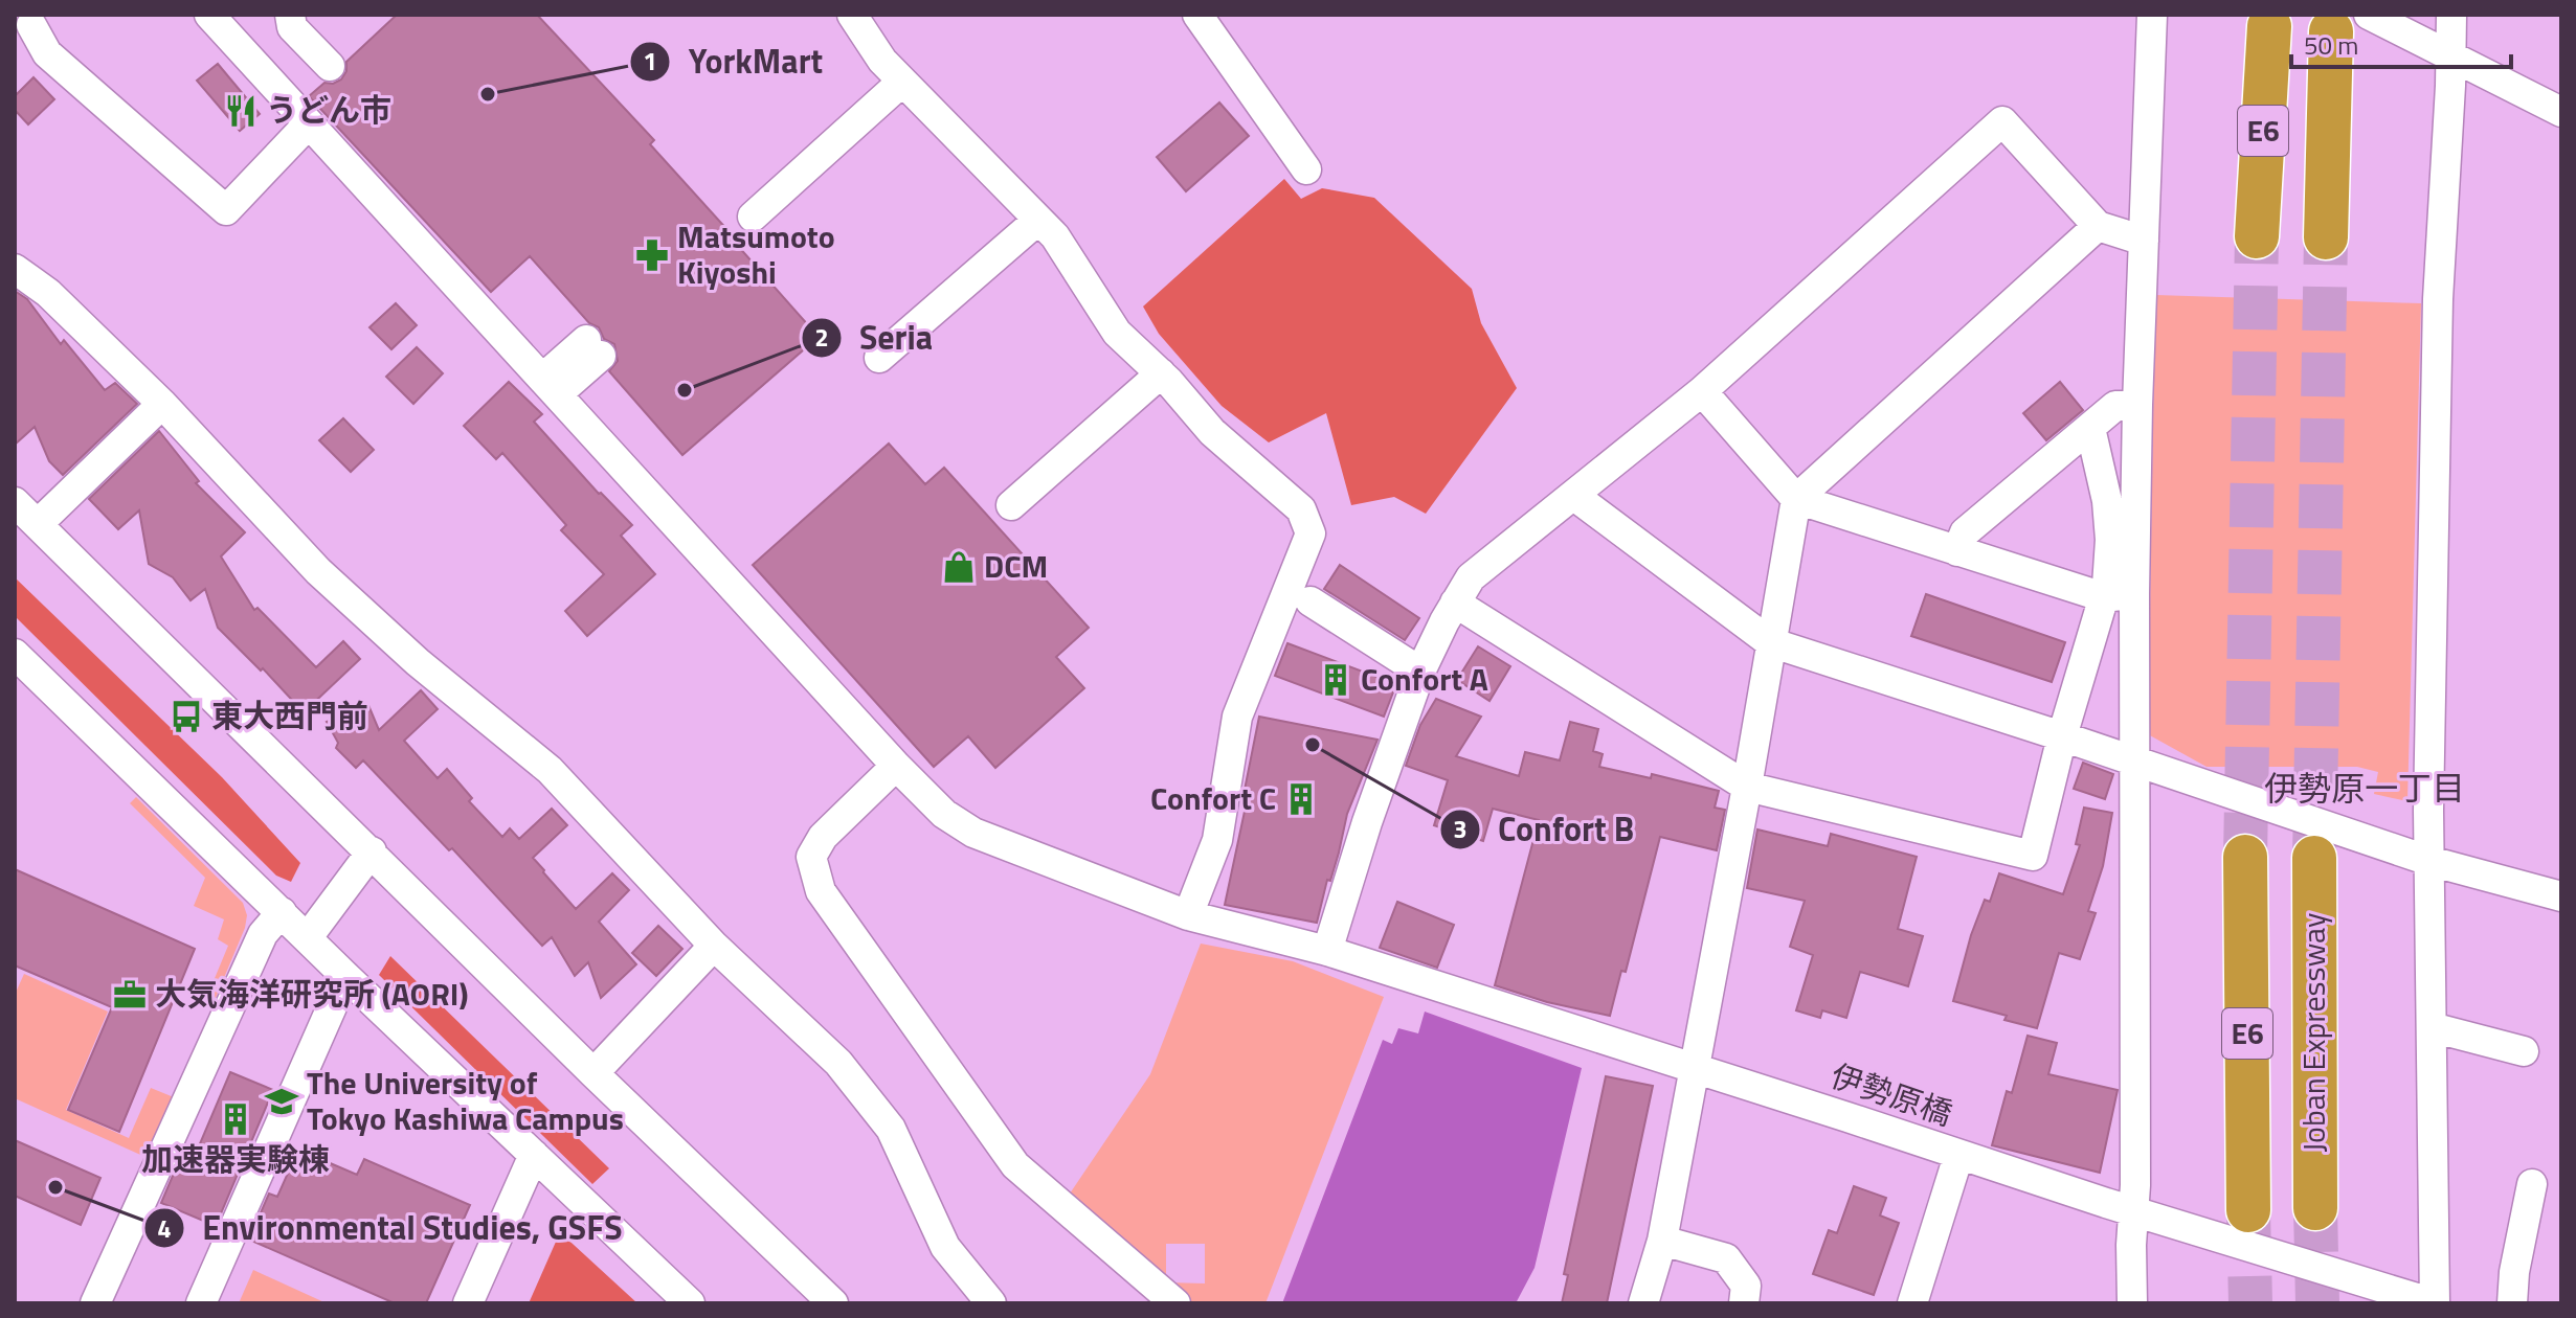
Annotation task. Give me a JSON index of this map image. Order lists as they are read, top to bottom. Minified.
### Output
{"streets":{"highway":["E6","Joban Expressway"],"street":["伊勢原橋"]},"districts":["伊勢原一丁目"],"places":{"other":["YorkMart","Seria","Confort B","Environmental Studies, GSFS"],"restaurant":["うどん市"],"pharmacy":["Matsumoto Kiyoshi"],"shop":["DCM"],"building":["Confort A","Confort C","加速器実験棟"],"bus stop":["東大西門前"],"office":["大気海洋研究所 (AORI)"],"school or university":["The University of Tokyo Kashiwa Campus"]},"scale_bar":"50 m"}
